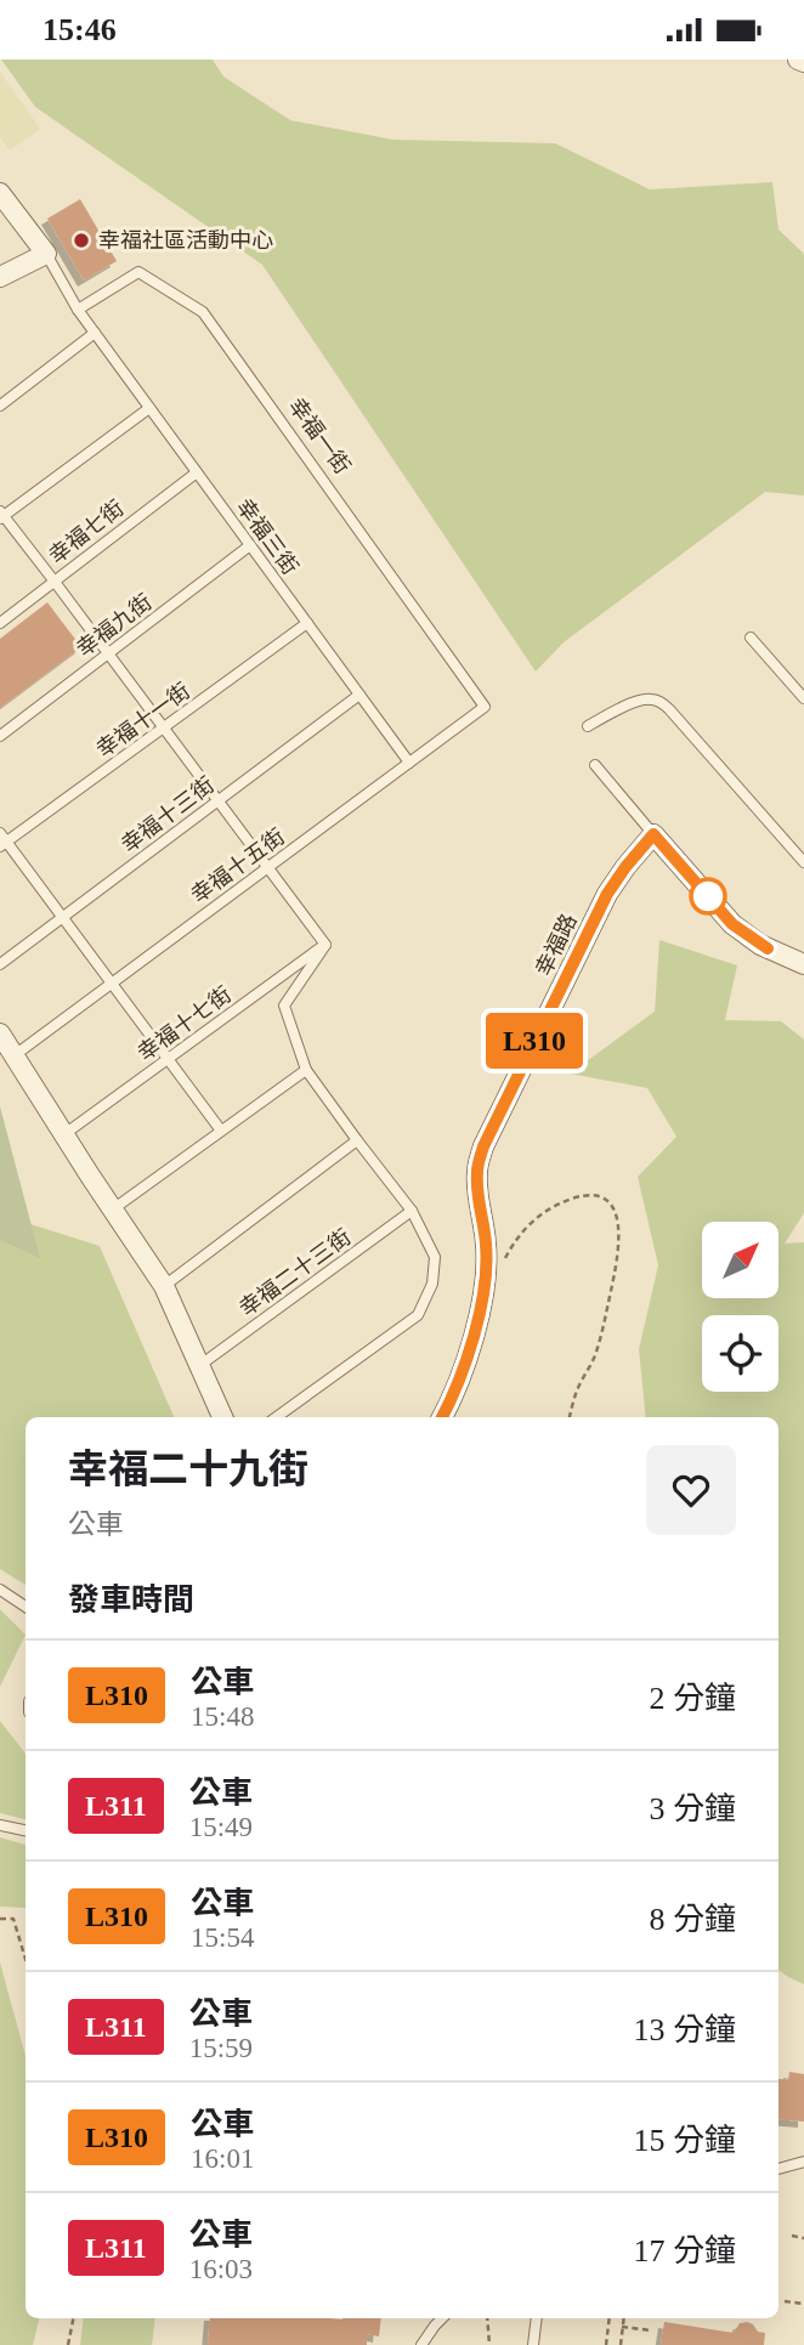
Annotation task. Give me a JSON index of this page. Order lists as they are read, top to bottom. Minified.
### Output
{"streets":{"street":["幸福路"],"lane":["幸福一街","幸福七街","幸福三街","幸福九街","幸福十一街","幸福十三街","幸福十五街","幸福十七街","幸福二十三街"]},"crossings":[["幸福一街","幸福三街"],["幸福一街","幸福十五街"],["幸福七街","幸福三街"],["幸福三街","幸福九街"],["幸福三街","幸福十一街"],["幸福三街","幸福十三街"],["幸福三街","幸福十五街"]],"places":["幸福社區活動中心"],"lines":["bus line L310"],"north":"top right","page":{"status":"15:46","on_map":"L310","heading":[["幸福二十九街","公車"],"發車時間"],"list":[{"mark":"L310","name":"公車","note":"15:48","value":"2 分鐘"},{"mark":"L311","name":"公車","note":"15:49","value":"3 分鐘"},{"mark":"L310","name":"公車","note":"15:54","value":"8 分鐘"},{"mark":"L311","name":"公車","note":"15:59","value":"13 分鐘"},{"mark":"L310","name":"公車","note":"16:01","value":"15 分鐘"},{"mark":"L311","name":"公車","note":"16:03","value":"17 分鐘"}]}}
